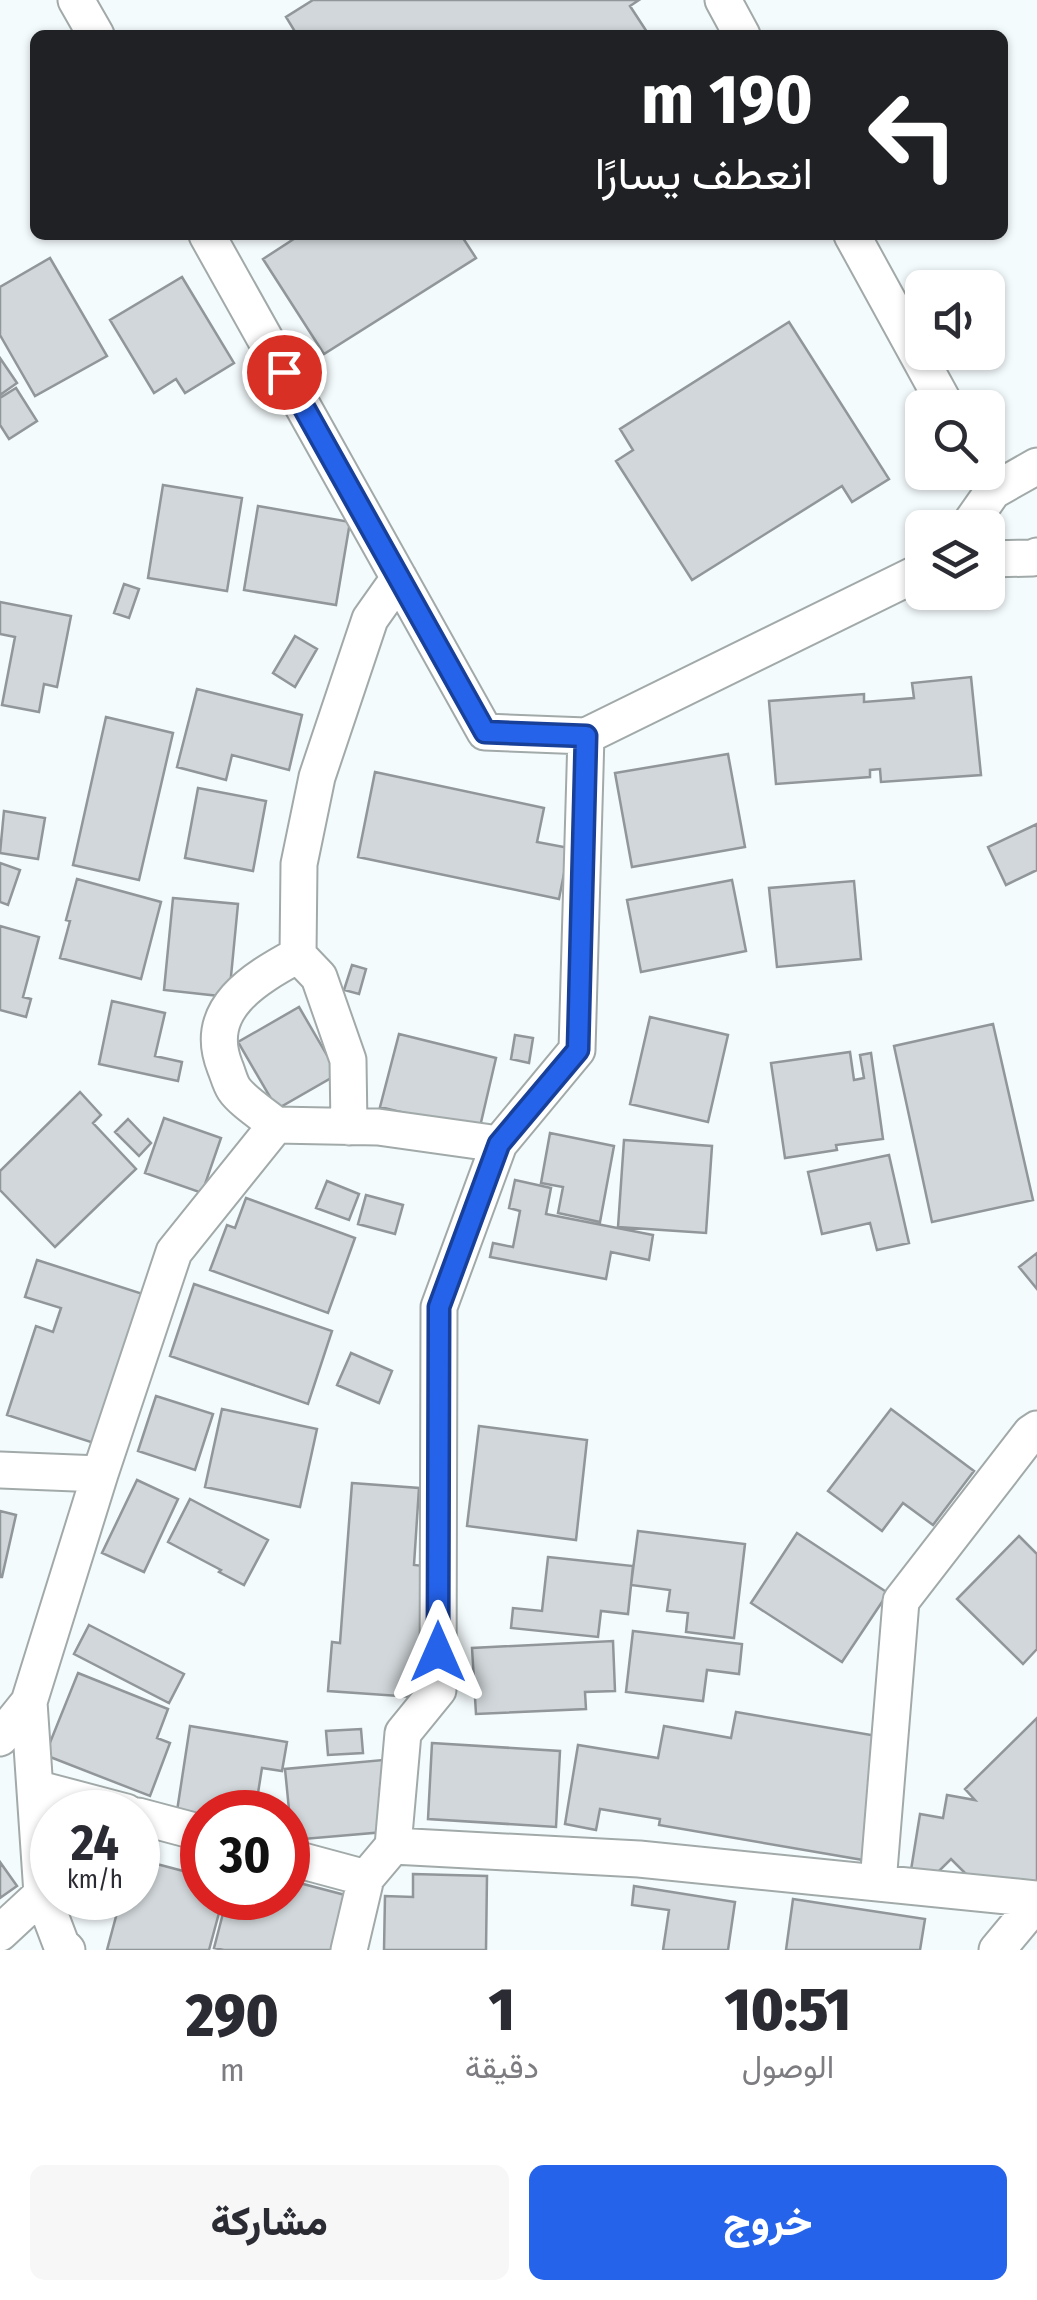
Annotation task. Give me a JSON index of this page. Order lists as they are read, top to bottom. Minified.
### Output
{"page":{"turn":["190 m","انعطف يسارًا"],"speed":"24 km/h","limit":"30","eta":["10:51","الوصول","1","دقيقة","290","m"],"buttons":["خروج","مشاركة"]}}
